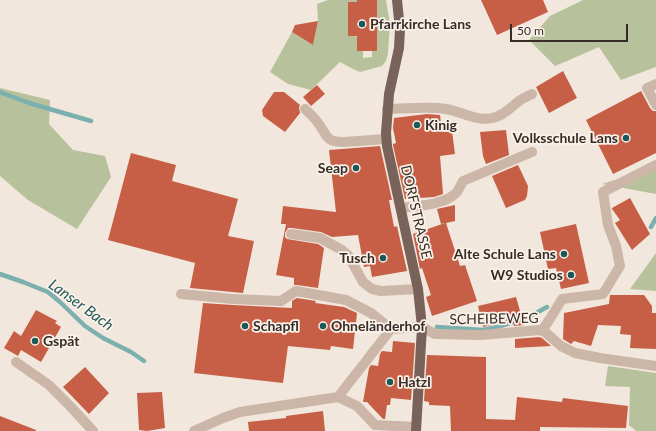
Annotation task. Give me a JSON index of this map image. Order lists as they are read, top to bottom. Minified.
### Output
{"streets":{"main road":["DORFSTRASSE"],"street":["SCHEIBEWEG"]},"crossings":[["DORFSTRASSE","SCHEIBEWEG"]],"water":["Lanser Bach"],"places":["Pfarrkirche Lans","Kinig","Volksschule Lans","Seap","Alte Schule Lans","Tusch","W9 Studios","Schapfl","Ohneländerhof","Gspät","Hatzl"],"scale_bar":"50 m"}
